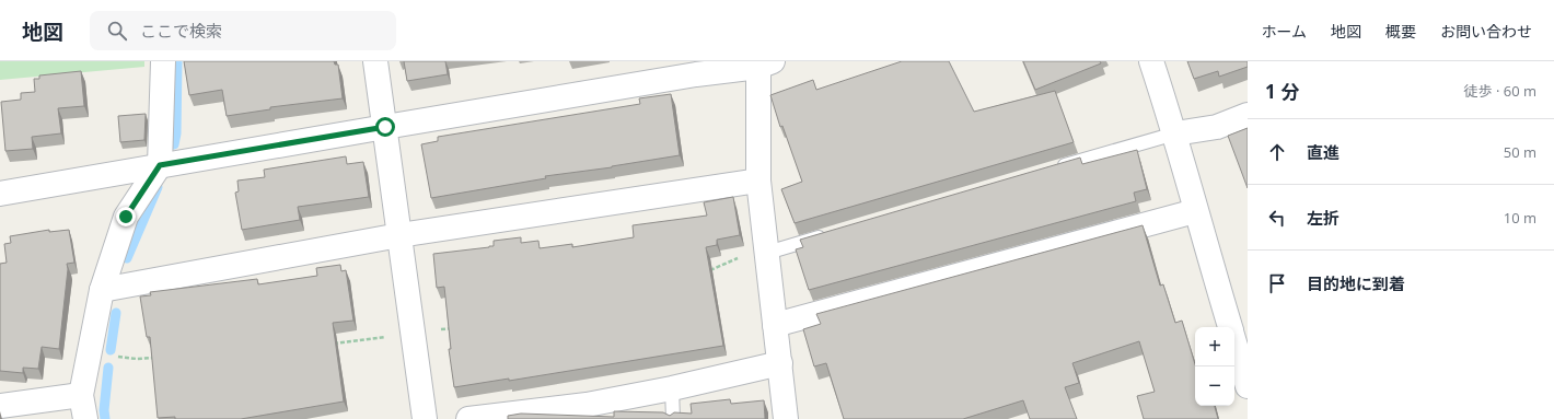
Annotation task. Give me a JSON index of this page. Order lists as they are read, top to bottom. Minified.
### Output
{"page":{"header":"地図","search":"ここで検索","nav":["ホーム","地図","概要","お問い合わせ"],"heading":["1 分","徒歩 · 60 m"],"list":[["直進","50 m"],["左折","10 m"],"目的地に到着"],"map_buttons":["+","−"]}}
